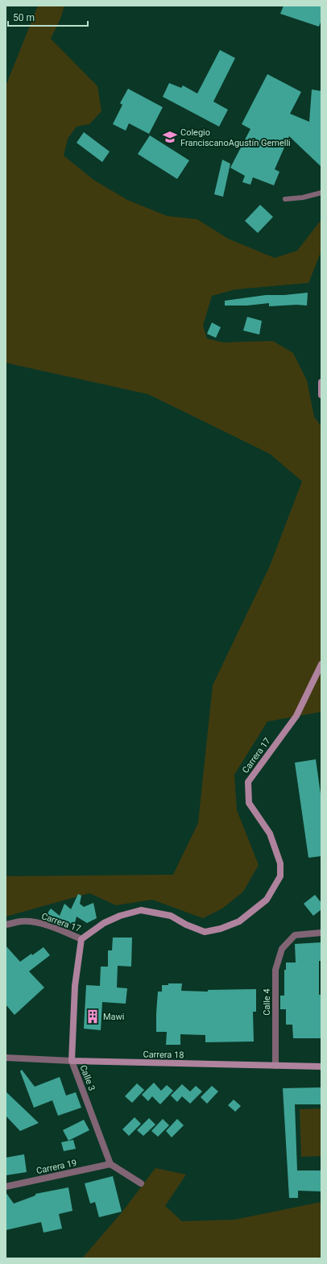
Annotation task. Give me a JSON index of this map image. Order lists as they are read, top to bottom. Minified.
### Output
{"streets":{"street":["Carrera 17","Calle 4","Carrera 18","Calle 3","Carrera 19"]},"crossings":[["Carrera 17","Calle 3"],["Calle 4","Carrera 18"],["Carrera 18","Calle 3"],["Calle 3","Carrera 19"]],"places":{"school or university":["Colegio FranciscanoAgustín Gemelli"],"building":["Mawi"]},"scale_bar":"50 m"}
